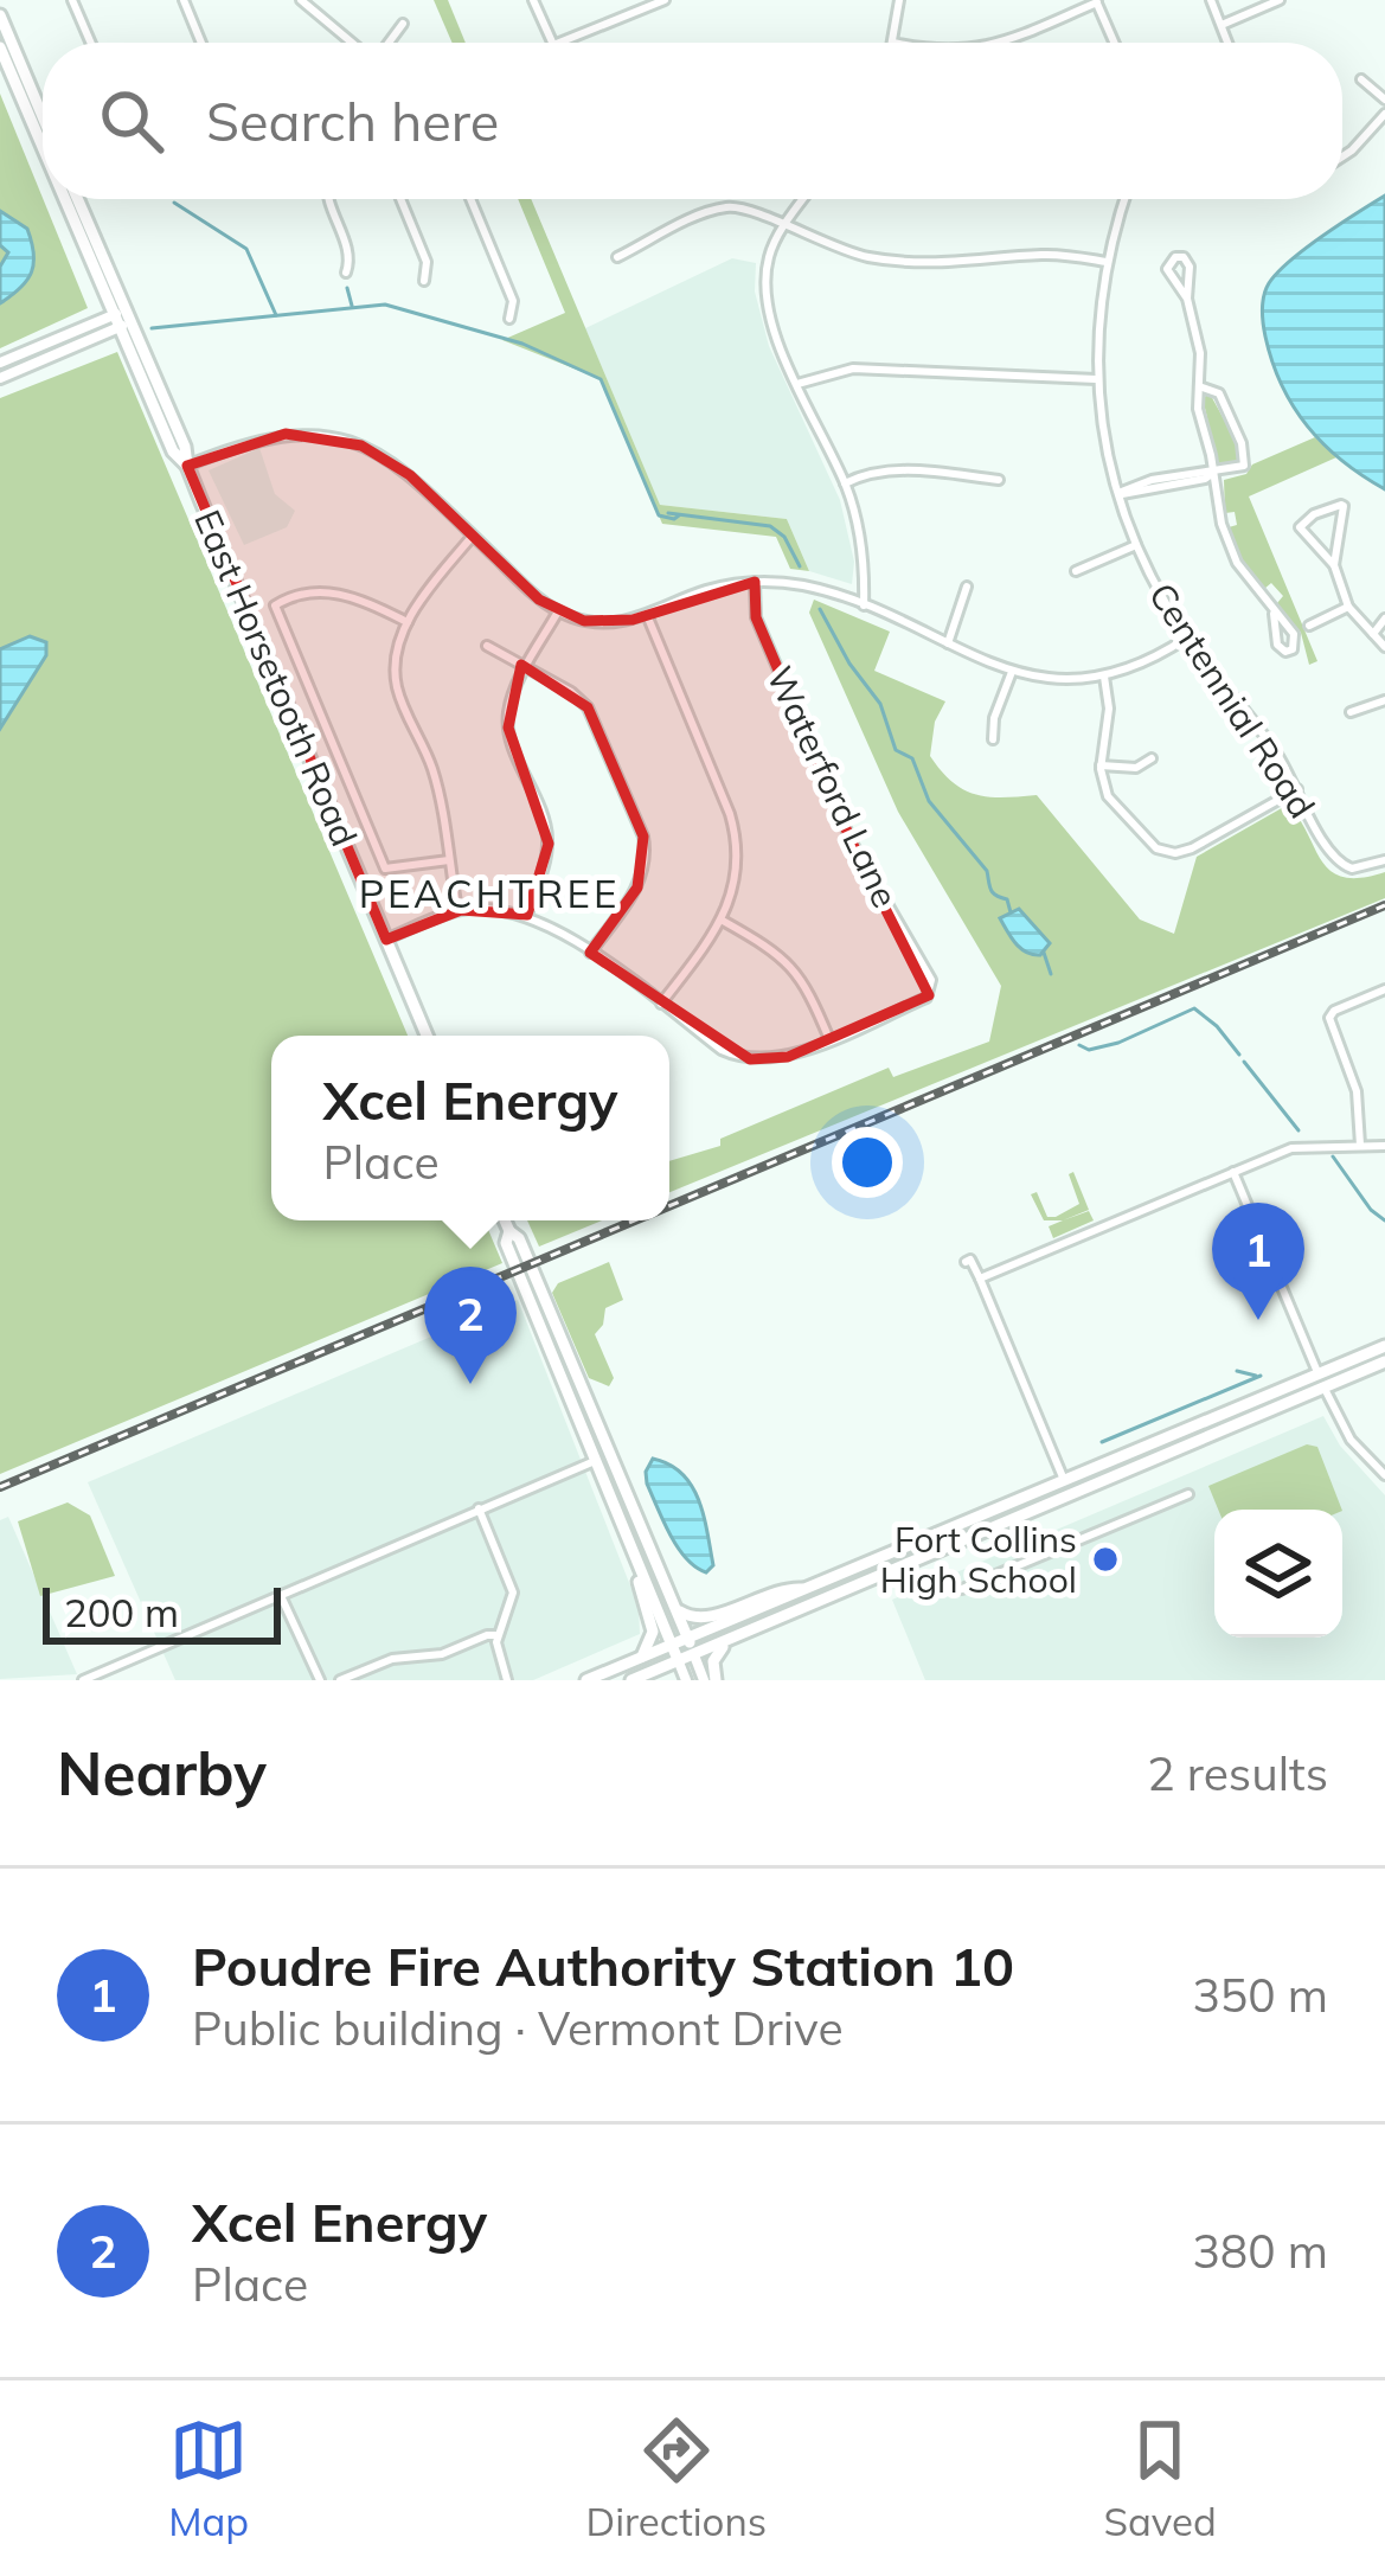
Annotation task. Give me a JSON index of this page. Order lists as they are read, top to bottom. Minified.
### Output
{"streets":{"main road":["East Horsetooth Road"],"street":["Centennial Road","Waterford Lane"]},"districts":["PEACHTREE"],"places":["Fort Collins High School"],"scale_bar":"200 m","page":{"search":"Search here","popup":["Xcel Energy","Place"],"pins":["1","2"],"scale":"200 m","heading":["Nearby","2 results"],"list":[{"mark":"1","name":"Poudre Fire Authority Station 10","note":"Public building · Vermont Drive","value":"350 m"},{"mark":"2","name":"Xcel Energy","note":"Place","value":"380 m"}],"nav":["Map","Directions","Saved"]}}
